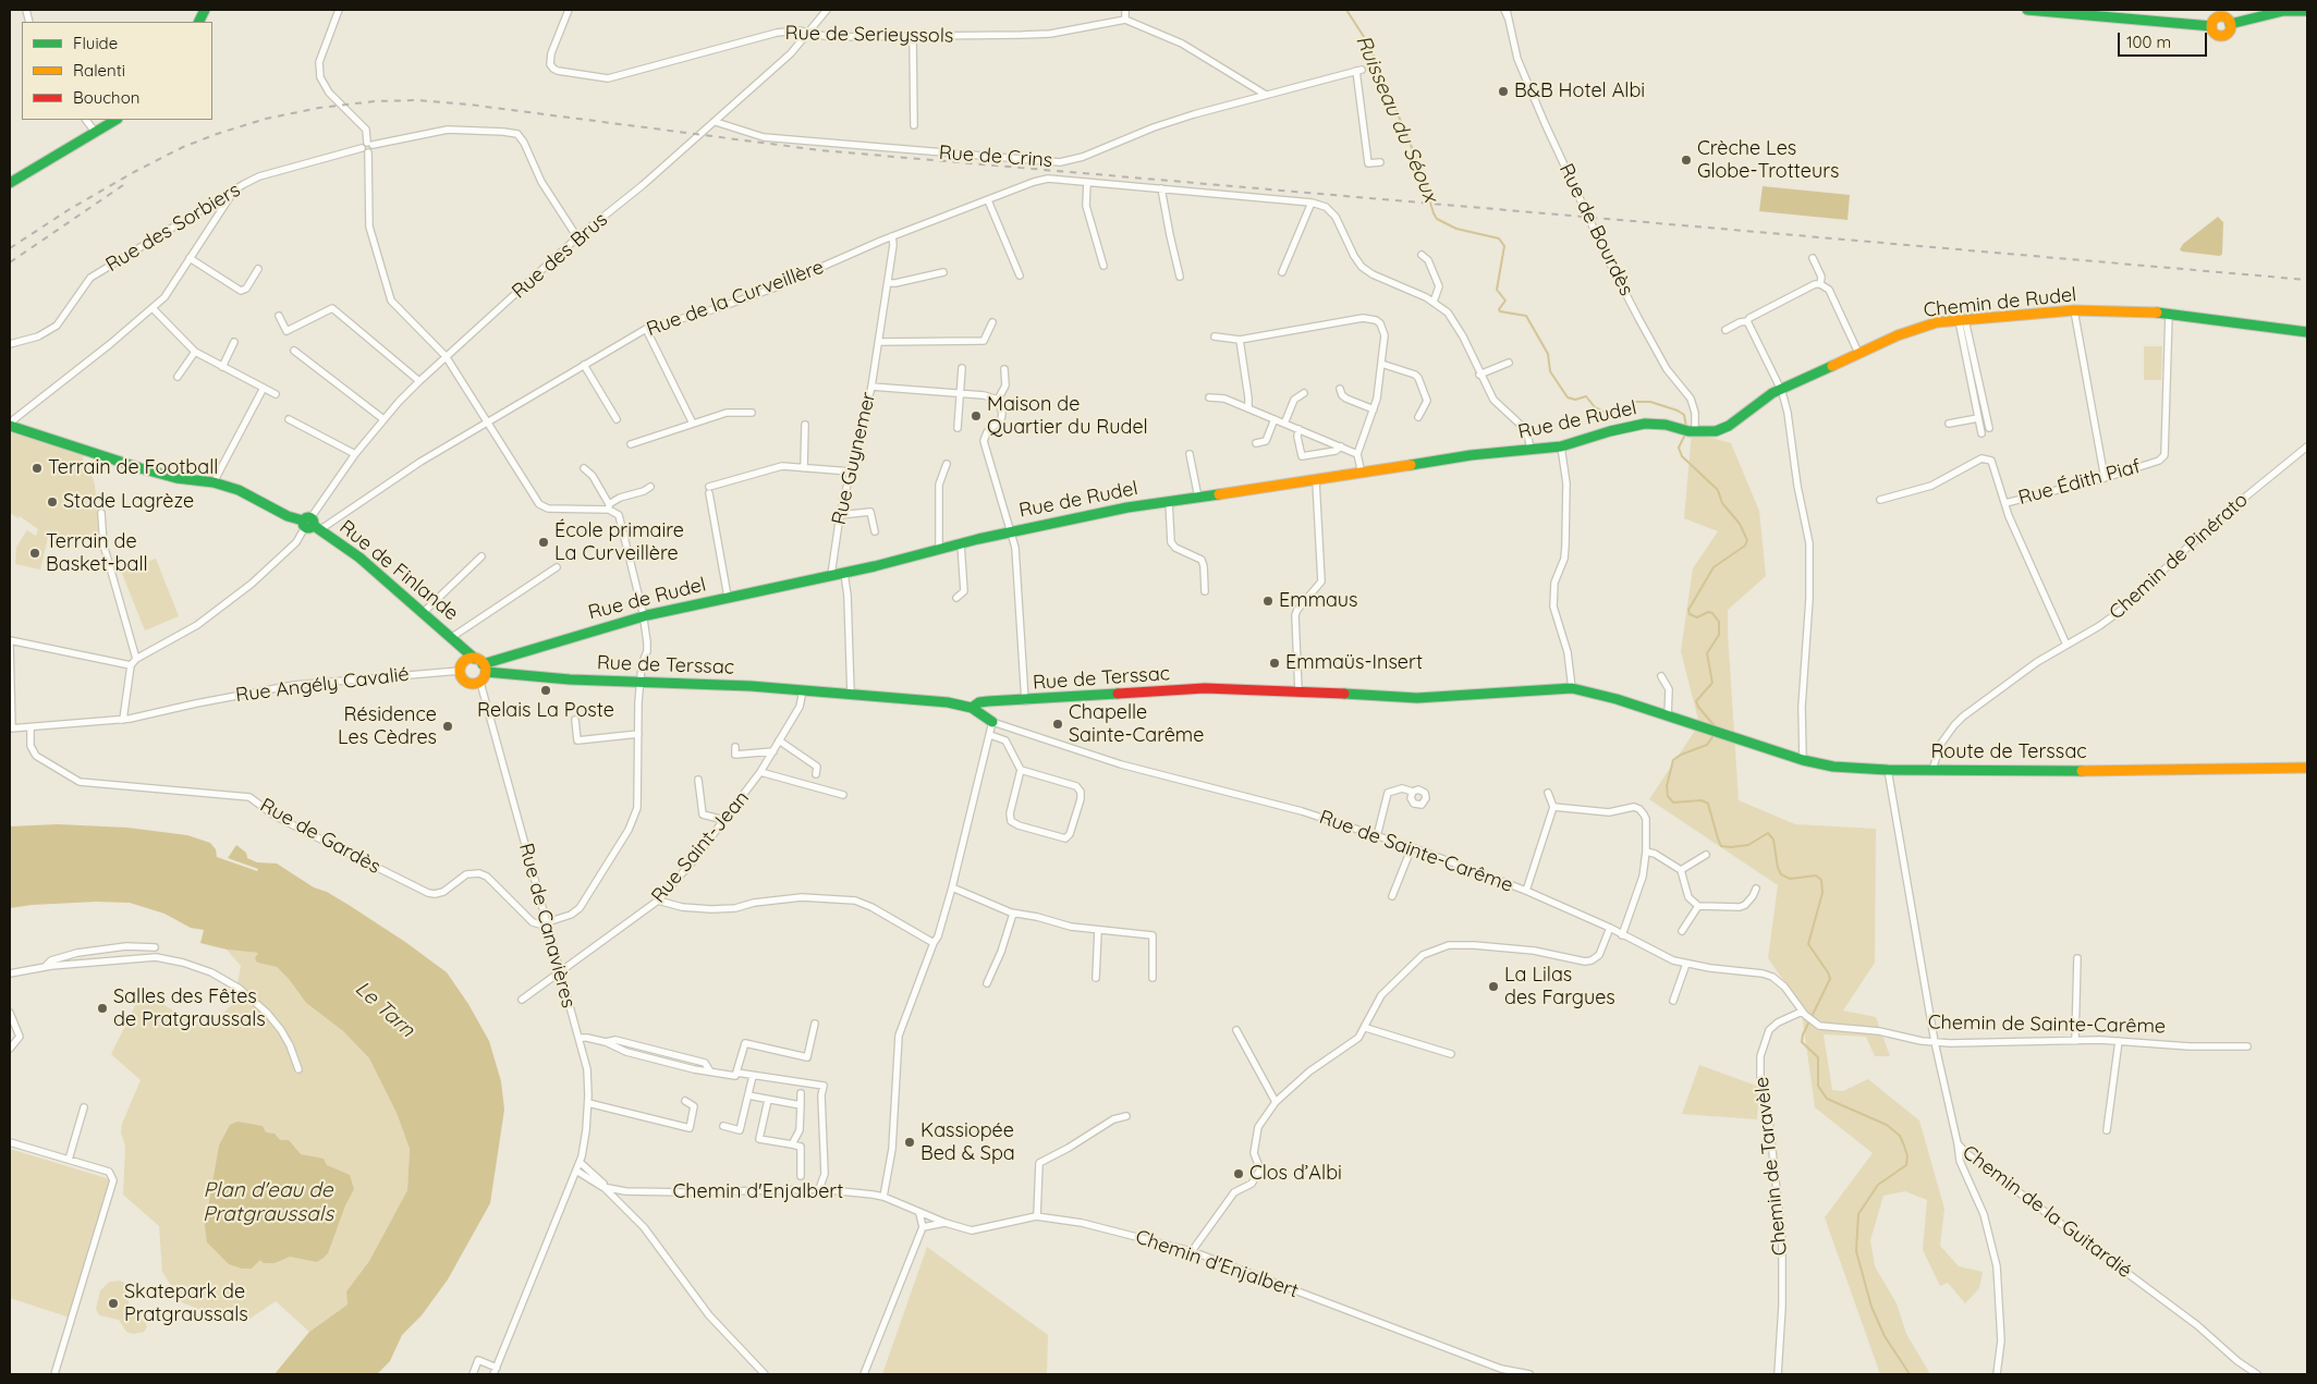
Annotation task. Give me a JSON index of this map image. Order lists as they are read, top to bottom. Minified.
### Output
{"streets":{"street":["Rue de Serieyssols","Rue de Crins","Rue des Sorbiers","Rue de Bourdès","Rue des Brus","Rue de la Curveillère","Chemin de Rudel","Rue de Rudel","Rue Guynemer","Rue Édith Piaf","Chemin de Pinérato","Rue de Finlande","Rue de Terssac","Rue Angély Cavalié","Route de Terssac","Rue de Gardès","Rue Saint-Jean","Rue de Sainte-Carême","Rue de Canavières","Chemin de Sainte-Carême","Chemin de Taravèle","Chemin d'Enjalbert","Chemin de la Guitardié"]},"crossings":[["Rue de Serieyssols","Rue des Brus"],["Rue de Crins","Rue des Brus"],["Rue de Bourdès","Chemin de Rudel"],["Rue de Bourdès","Rue de Rudel"],["Rue des Brus","Rue de la Curveillère"],["Rue des Brus","Rue de Finlande"],["Rue de la Curveillère","Rue Guynemer"],["Rue de la Curveillère","Rue de Finlande"],["Chemin de Rudel","Rue de Rudel"],["Chemin de Rudel","Rue Édith Piaf"],["Rue de Rudel","Rue Guynemer"],["Rue de Rudel","Rue de Finlande"],["Rue de Rudel","Rue de Terssac"],["Rue de Rudel","Rue Angély Cavalié"],["Rue de Rudel","Rue de Canavières"],["Rue Édith Piaf","Chemin de Pinérato"],["Chemin de Pinérato","Route de Terssac"],["Rue de Finlande","Rue de Terssac"],["Rue de Finlande","Rue Angély Cavalié"],["Rue de Finlande","Rue de Canavières"],["Rue de Terssac","Rue Angély Cavalié"],["Rue de Terssac","Route de Terssac"],["Rue de Terssac","Rue Saint-Jean"],["Rue de Terssac","Rue de Canavières"],["Rue Angély Cavalié","Rue de Gardès"],["Rue Angély Cavalié","Rue de Canavières"],["Route de Terssac","Chemin de la Guitardié"],["Rue de Gardès","Rue de Canavières"],["Rue Saint-Jean","Rue de Canavières"],["Rue de Sainte-Carême","Chemin de Sainte-Carême"],["Rue de Sainte-Carême","Chemin de Taravèle"],["Rue de Canavières","Chemin d'Enjalbert"],["Chemin de Sainte-Carême","Chemin de la Guitardié"]],"water":["Ruisseau du Séoux","Le Tarn","Plan d'eau de Pratgraussals"],"places":["B&B Hotel Albi","Crèche Les Globe-Trotteurs","Maison de Quartier du Rudel","Terrain de Football","Stade Lagrèze","École primaire La Curveillère","Terrain de Basket-ball","Emmaus","Emmaüs-Insert","Relais La Poste","Chapelle Sainte-Carême","Résidence Les Cèdres","La Lilas des Fargues","Salles des Fêtes de Pratgraussals","Kassiopée Bed & Spa","Clos d’Albi","Skatepark de Pratgraussals"],"legend":["Fluide","Ralenti","Bouchon"],"scale_bar":"100 m"}
